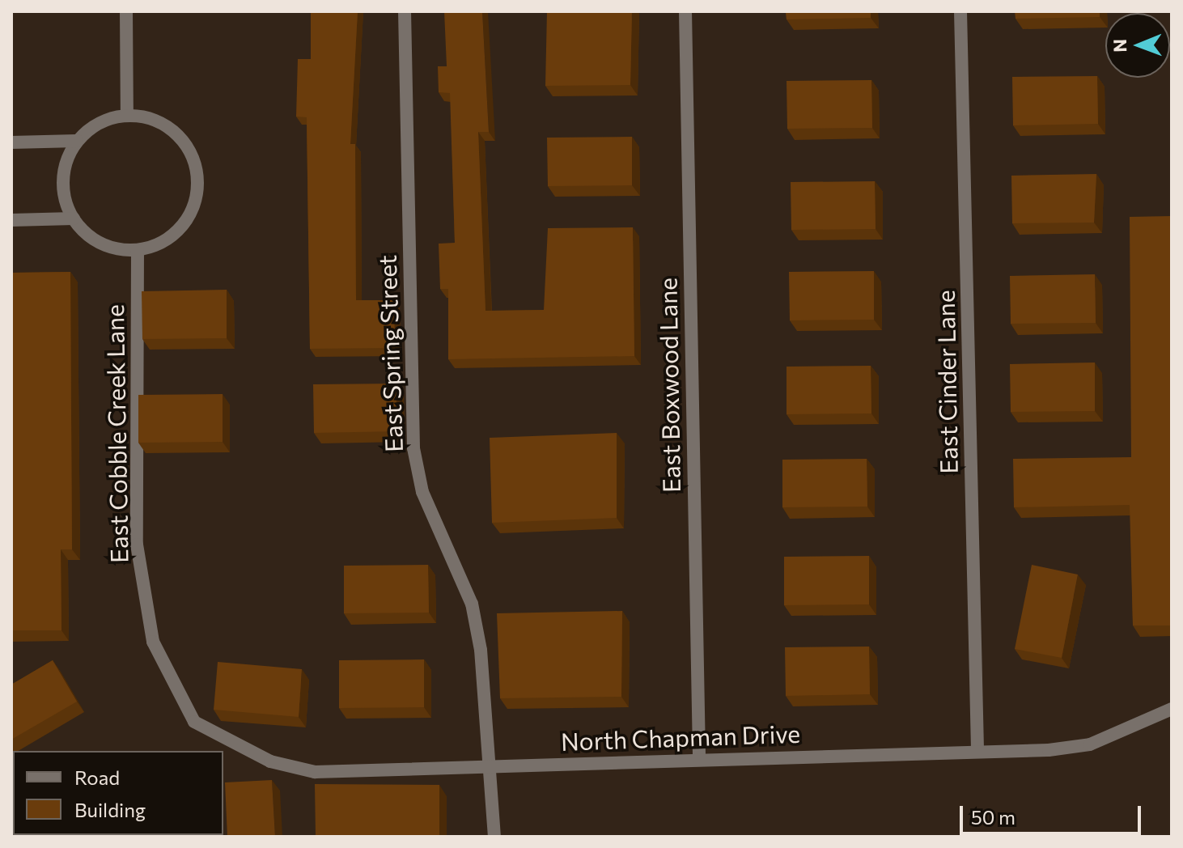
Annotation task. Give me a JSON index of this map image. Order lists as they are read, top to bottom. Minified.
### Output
{"streets":{"street":["East Spring Street","East Cinder Lane","East Boxwood Lane","East Cobble Creek Lane","North Chapman Drive"]},"crossings":[["East Spring Street","North Chapman Drive"],["East Cinder Lane","North Chapman Drive"],["East Boxwood Lane","North Chapman Drive"],["East Cobble Creek Lane","North Chapman Drive"]],"legend":["Road","Building"],"scale_bar":"50 m","north":"left"}
